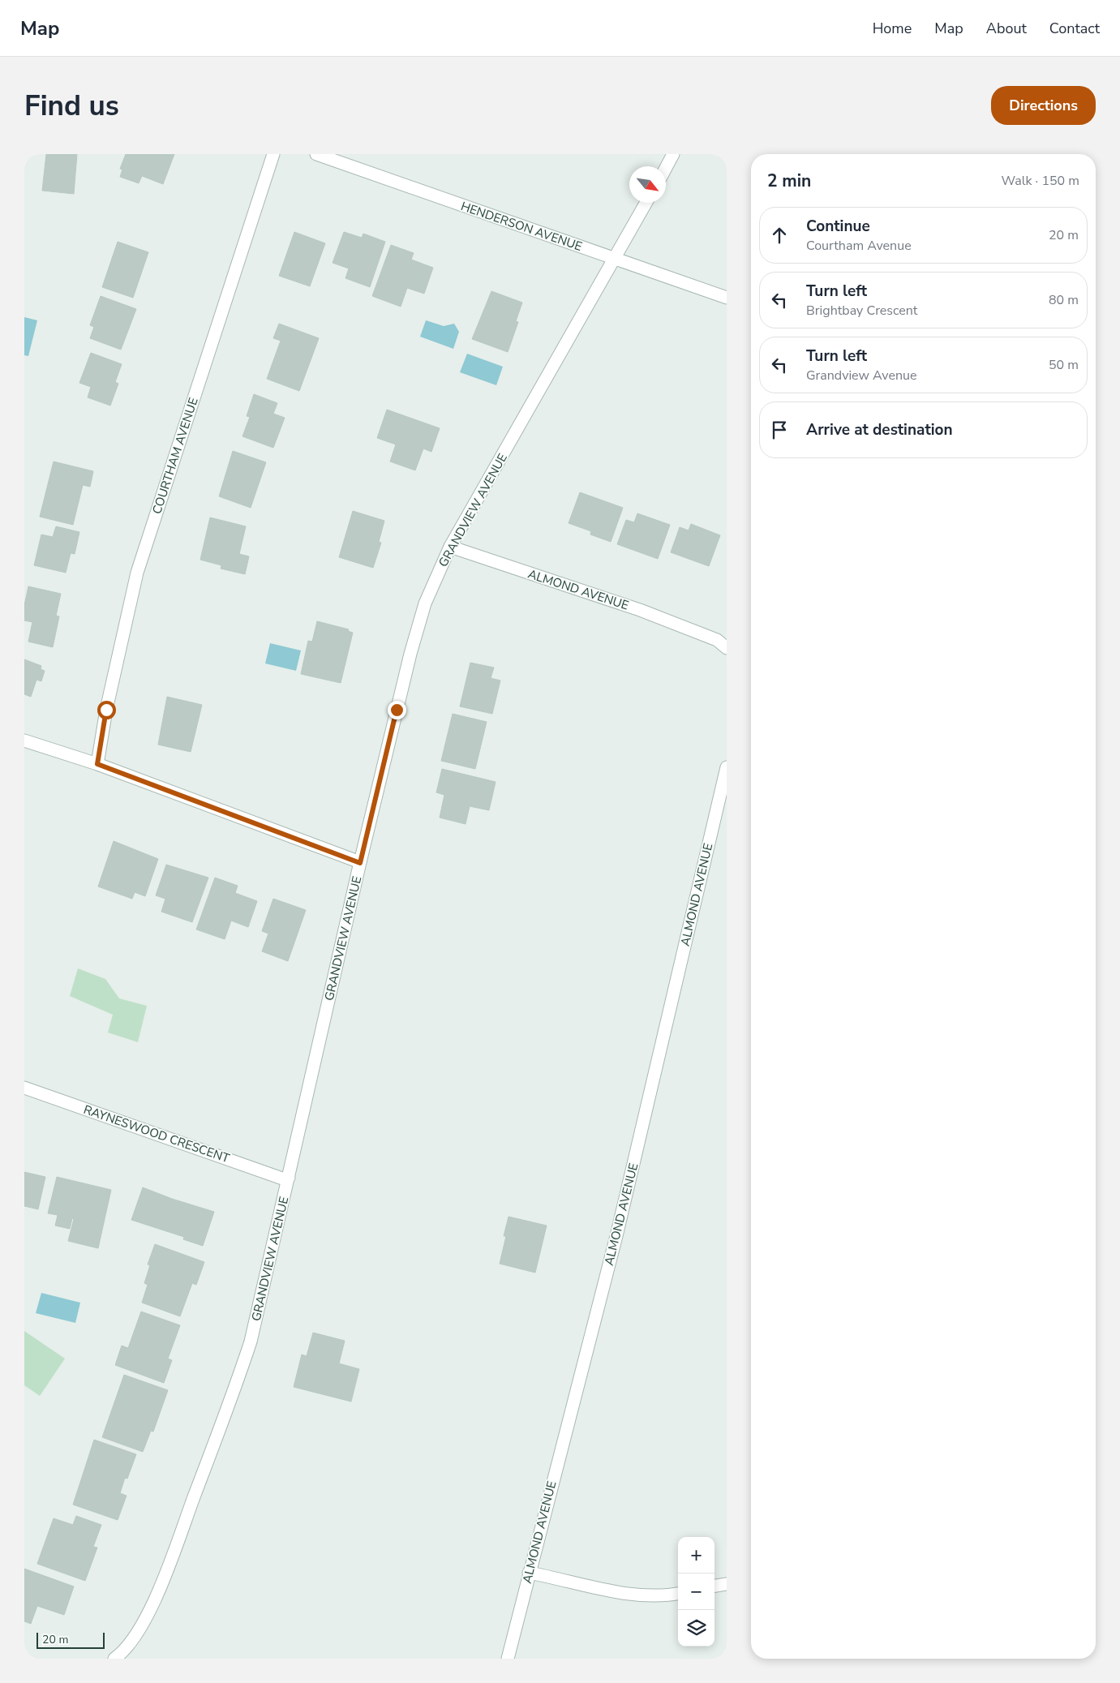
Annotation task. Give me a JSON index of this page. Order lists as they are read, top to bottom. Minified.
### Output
{"streets":{"street":["HENDERSON AVENUE","COURTHAM AVENUE","GRANDVIEW AVENUE","ALMOND AVENUE","RAYNESWOOD CRESCENT"]},"crossings":[["HENDERSON AVENUE","GRANDVIEW AVENUE"],["GRANDVIEW AVENUE","ALMOND AVENUE"],["GRANDVIEW AVENUE","RAYNESWOOD CRESCENT"]],"scale_bar":"20 m","north":"bottom right","page":{"header":"Map","nav":["Home","Map","About","Contact"],"buttons":"Directions","title":"Find us","heading":["2 min","Walk · 150 m"],"list":[["Continue","Courtham Avenue","20 m"],["Turn left","Brightbay Crescent","80 m"],["Turn left","Grandview Avenue","50 m"],"Arrive at destination"],"map_buttons":["+","−"],"scale":"20 m"}}
